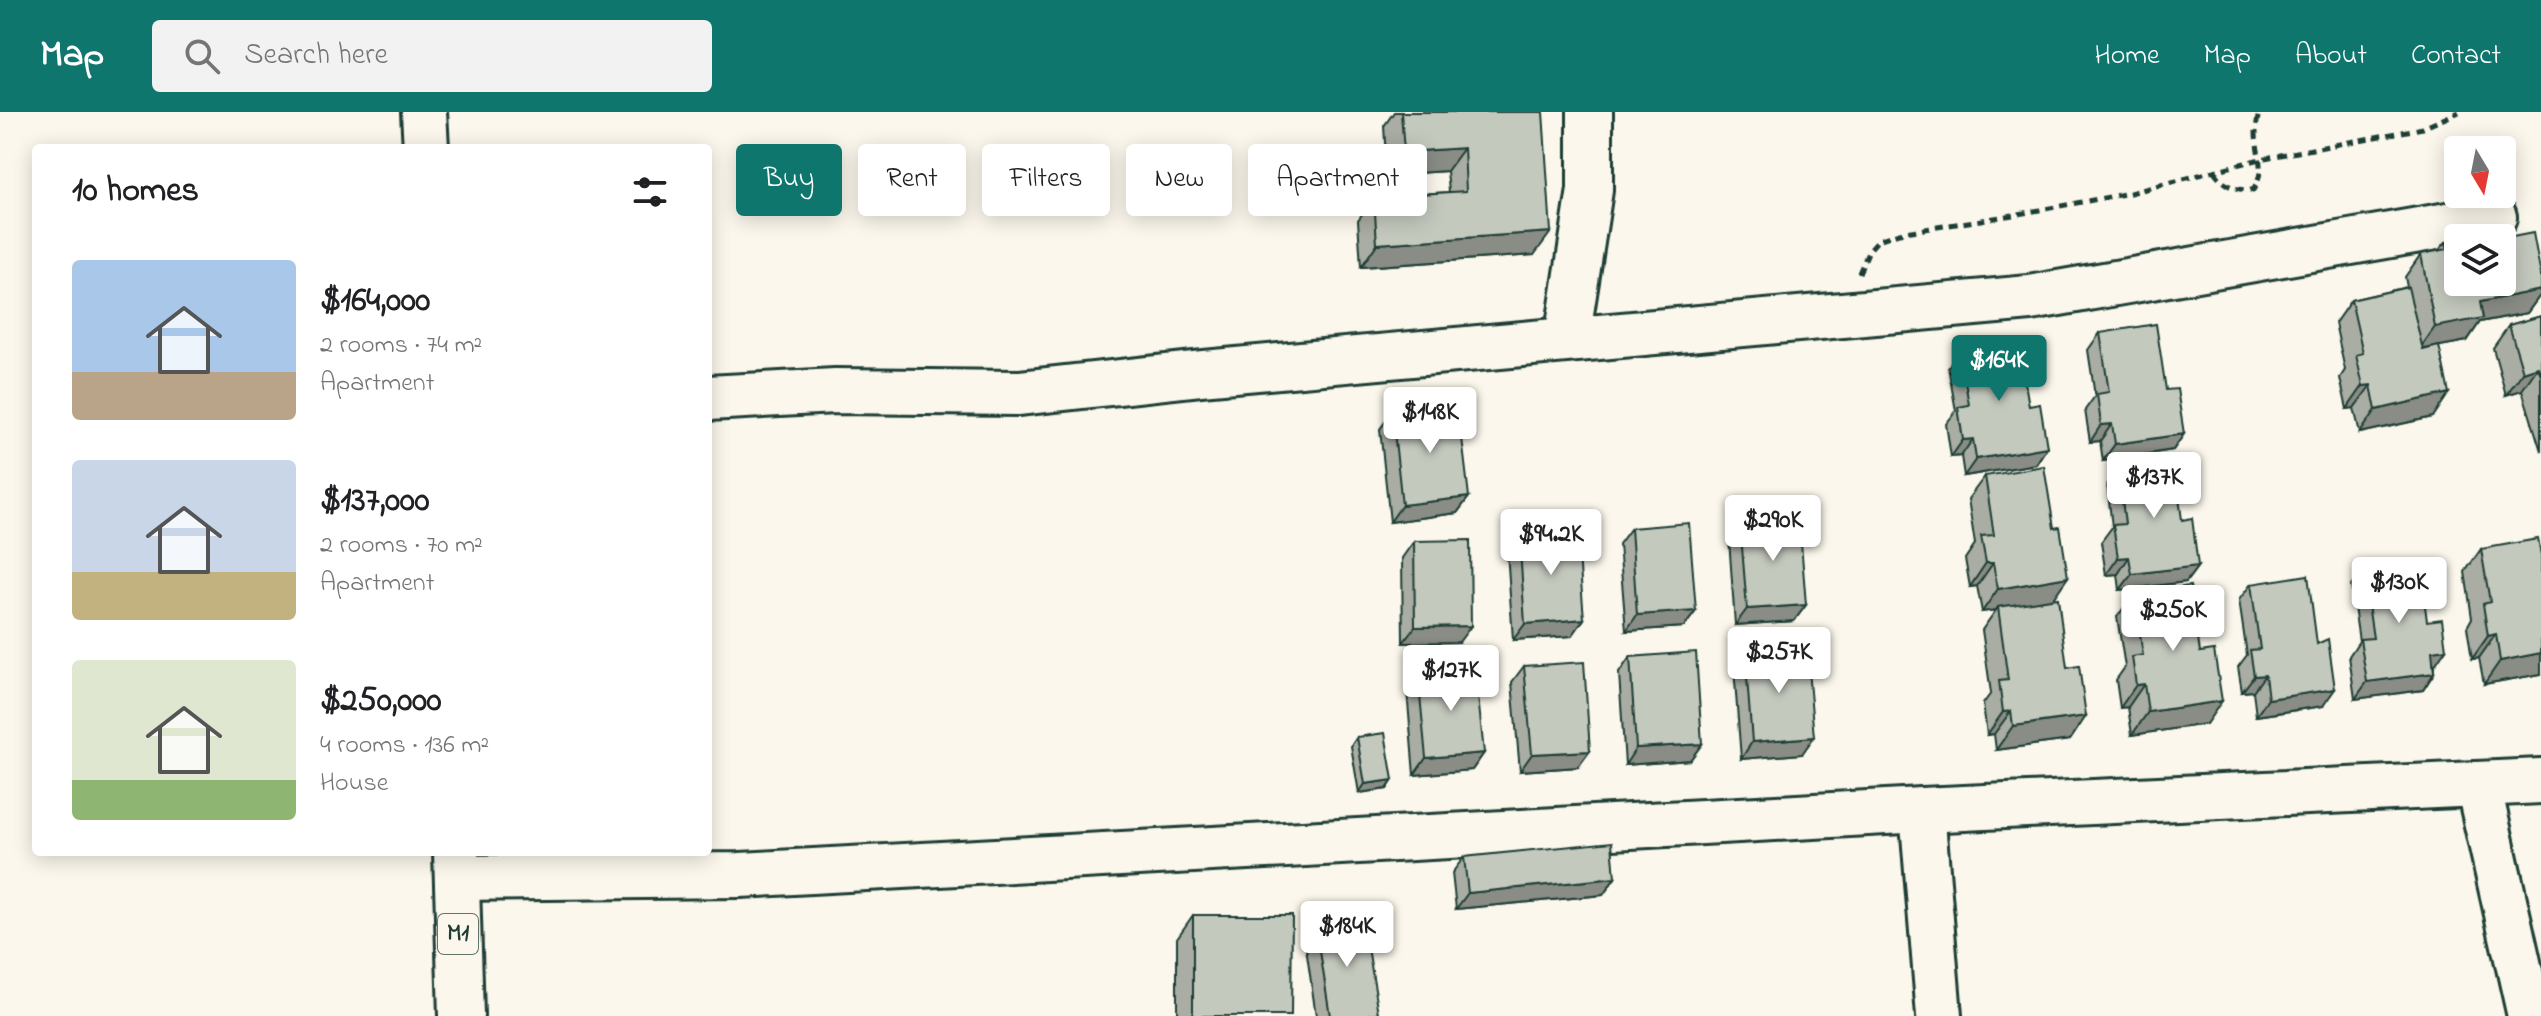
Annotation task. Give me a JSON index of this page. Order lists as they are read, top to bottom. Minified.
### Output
{"streets":{"main road":["M1"]},"north":"bottom","page":{"header":"Map","search":"Search here","nav":["Home","Map","About","Contact"],"chip":["Buy","Rent","Filters","New","Apartment"],"heading":"10 homes","list":[{"name":"$164,000","note":"2 rooms · 74 m² · Apartment"},{"name":"$137,000","note":"2 rooms · 70 m² · Apartment"},{"name":"$250,000","note":"4 rooms · 136 m² · House"}],"price":["$164K","$148K","$137K","$290K","$94.2K","$130K","$250K","$257K","$127K","$184K"]}}
